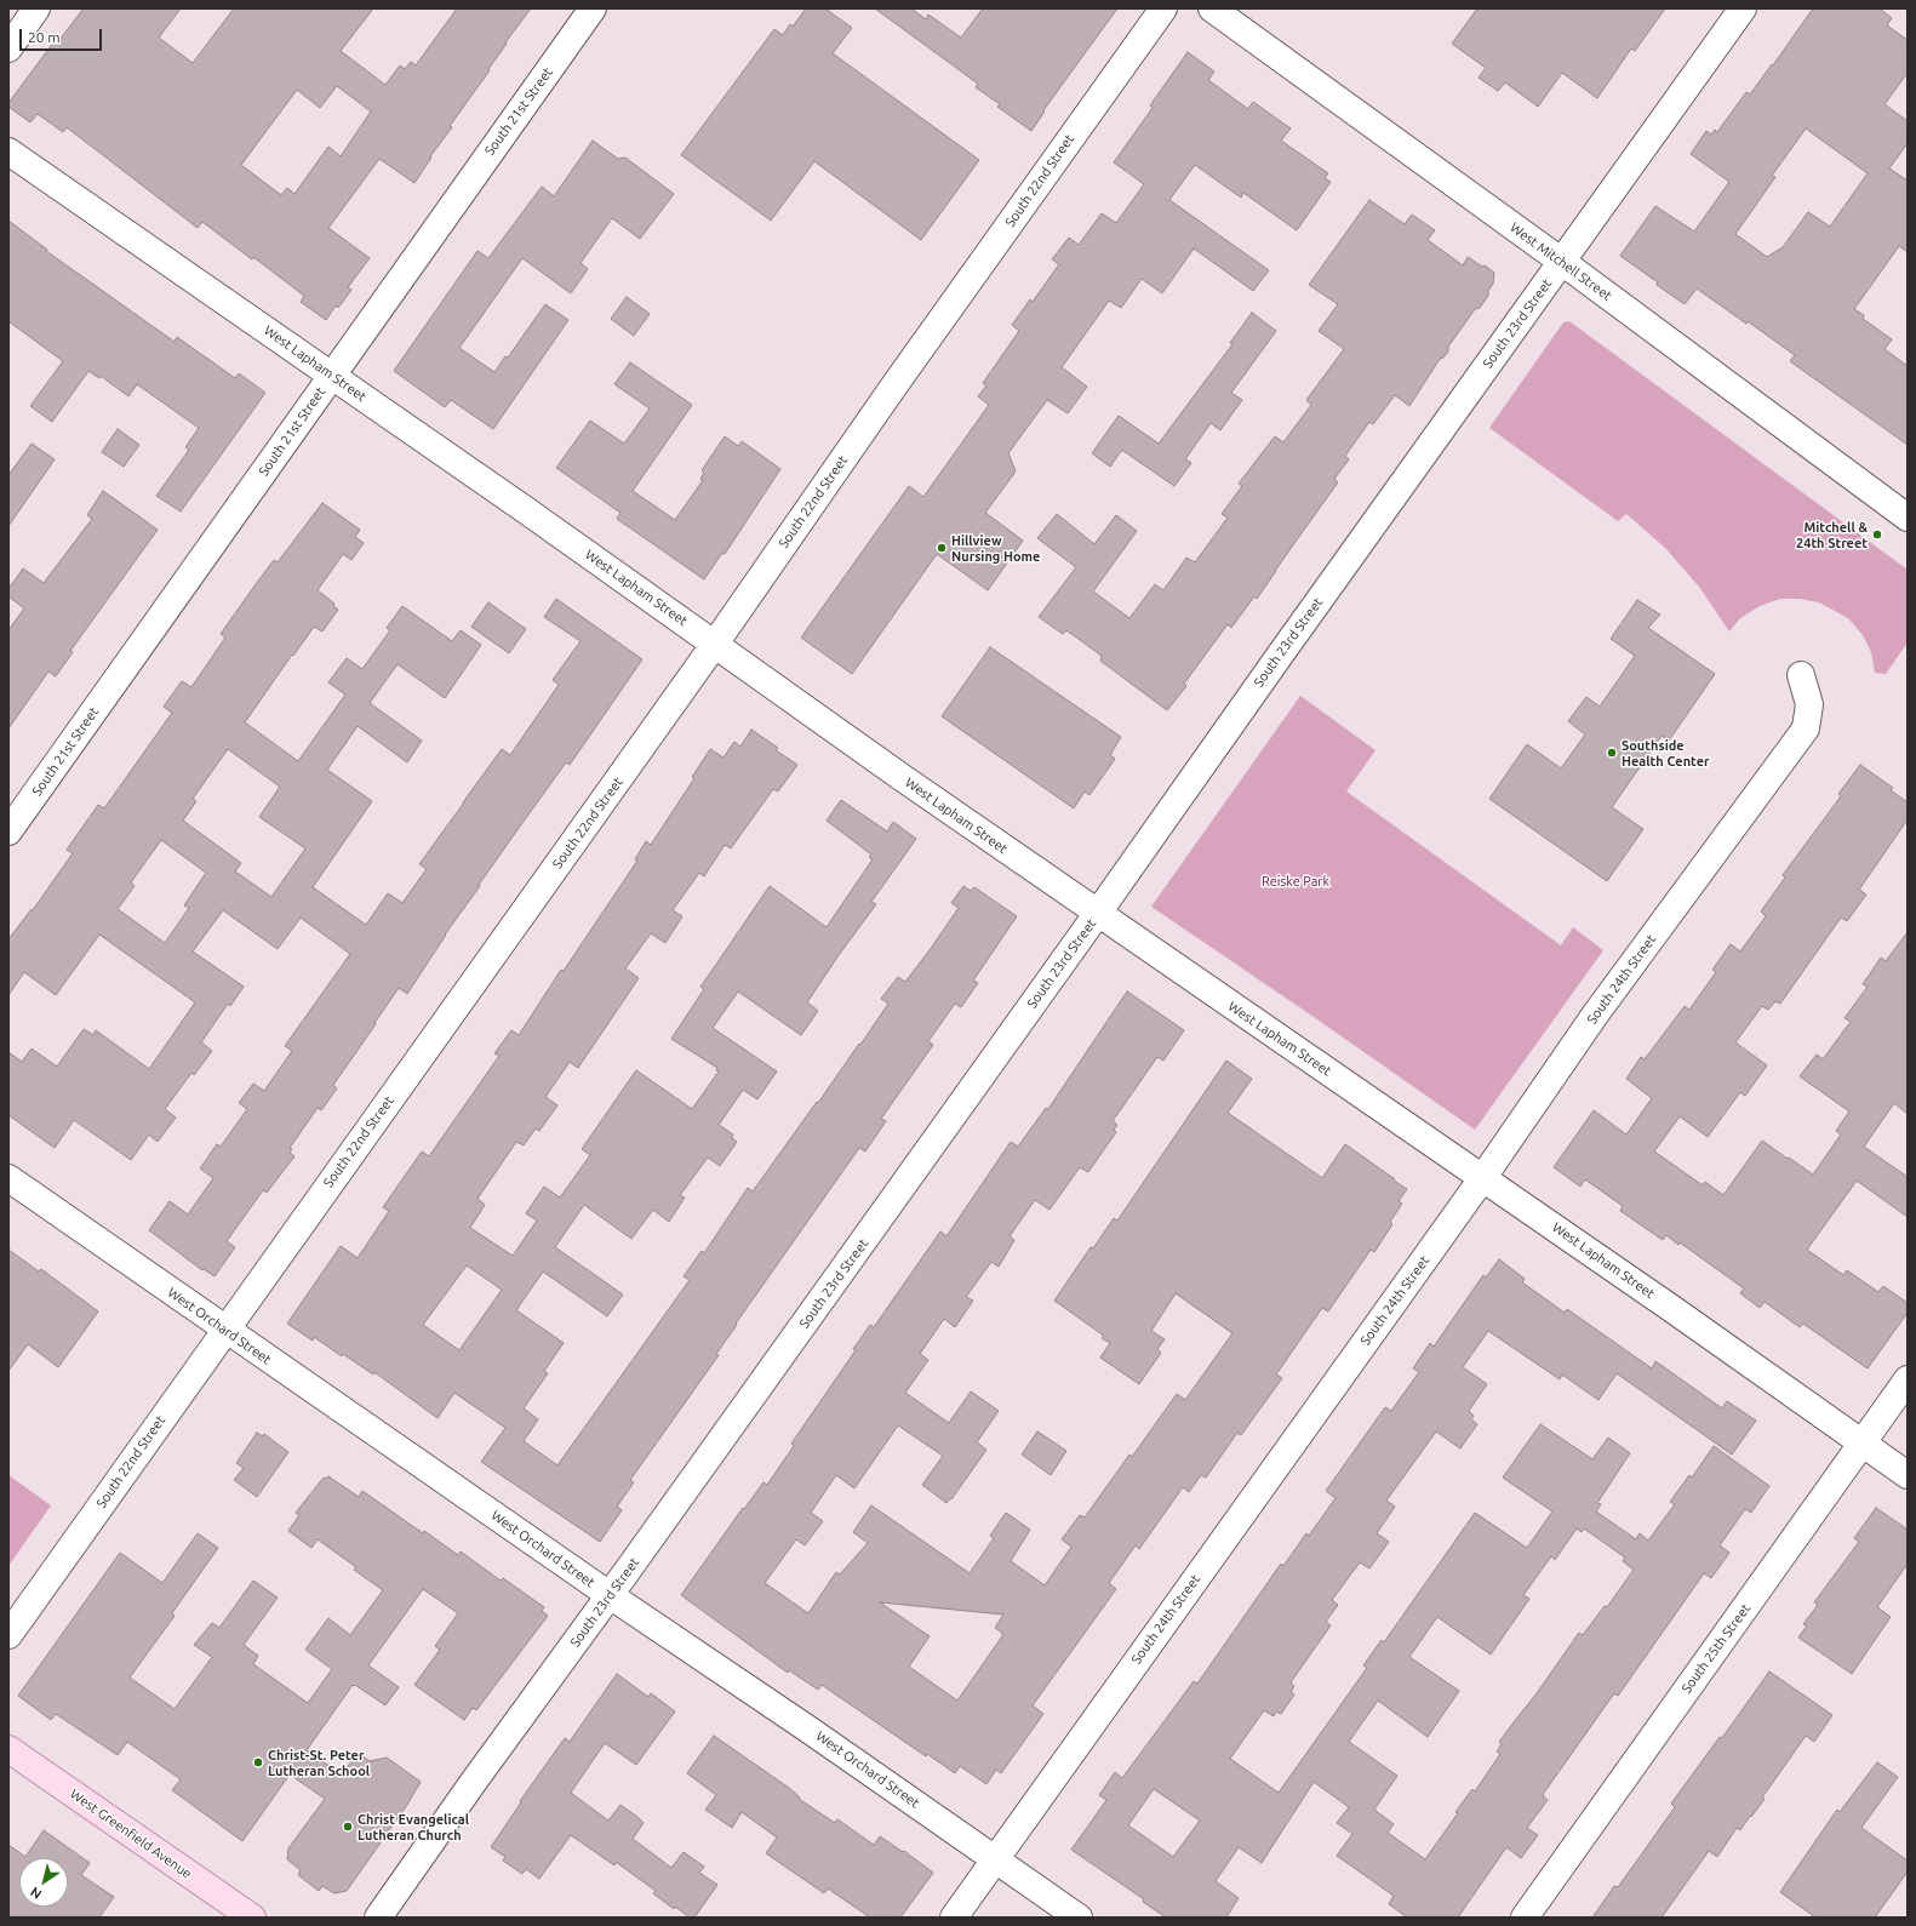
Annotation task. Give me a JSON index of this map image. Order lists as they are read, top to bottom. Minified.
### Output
{"streets":{"main road":["West Greenfield Avenue"],"street":["South 21st Street","South 22nd Street","West Mitchell Street","South 23rd Street","West Lapham Street","South 24th Street","West Orchard Street","South 25th Street"]},"crossings":[["South 21st Street","West Lapham Street"],["South 22nd Street","West Lapham Street"],["South 22nd Street","West Orchard Street"],["West Mitchell Street","South 23rd Street"],["South 23rd Street","West Lapham Street"],["South 23rd Street","West Orchard Street"],["West Lapham Street","South 24th Street"],["West Lapham Street","South 25th Street"],["South 24th Street","West Orchard Street"]],"parks":["Reiske Park"],"places":["Mitchell & 24th Street","Hillview Nursing Home","Southside Health Center","Christ-St. Peter Lutheran School","Christ Evangelical Lutheran Church"],"scale_bar":"20 m","north":"bottom left"}
